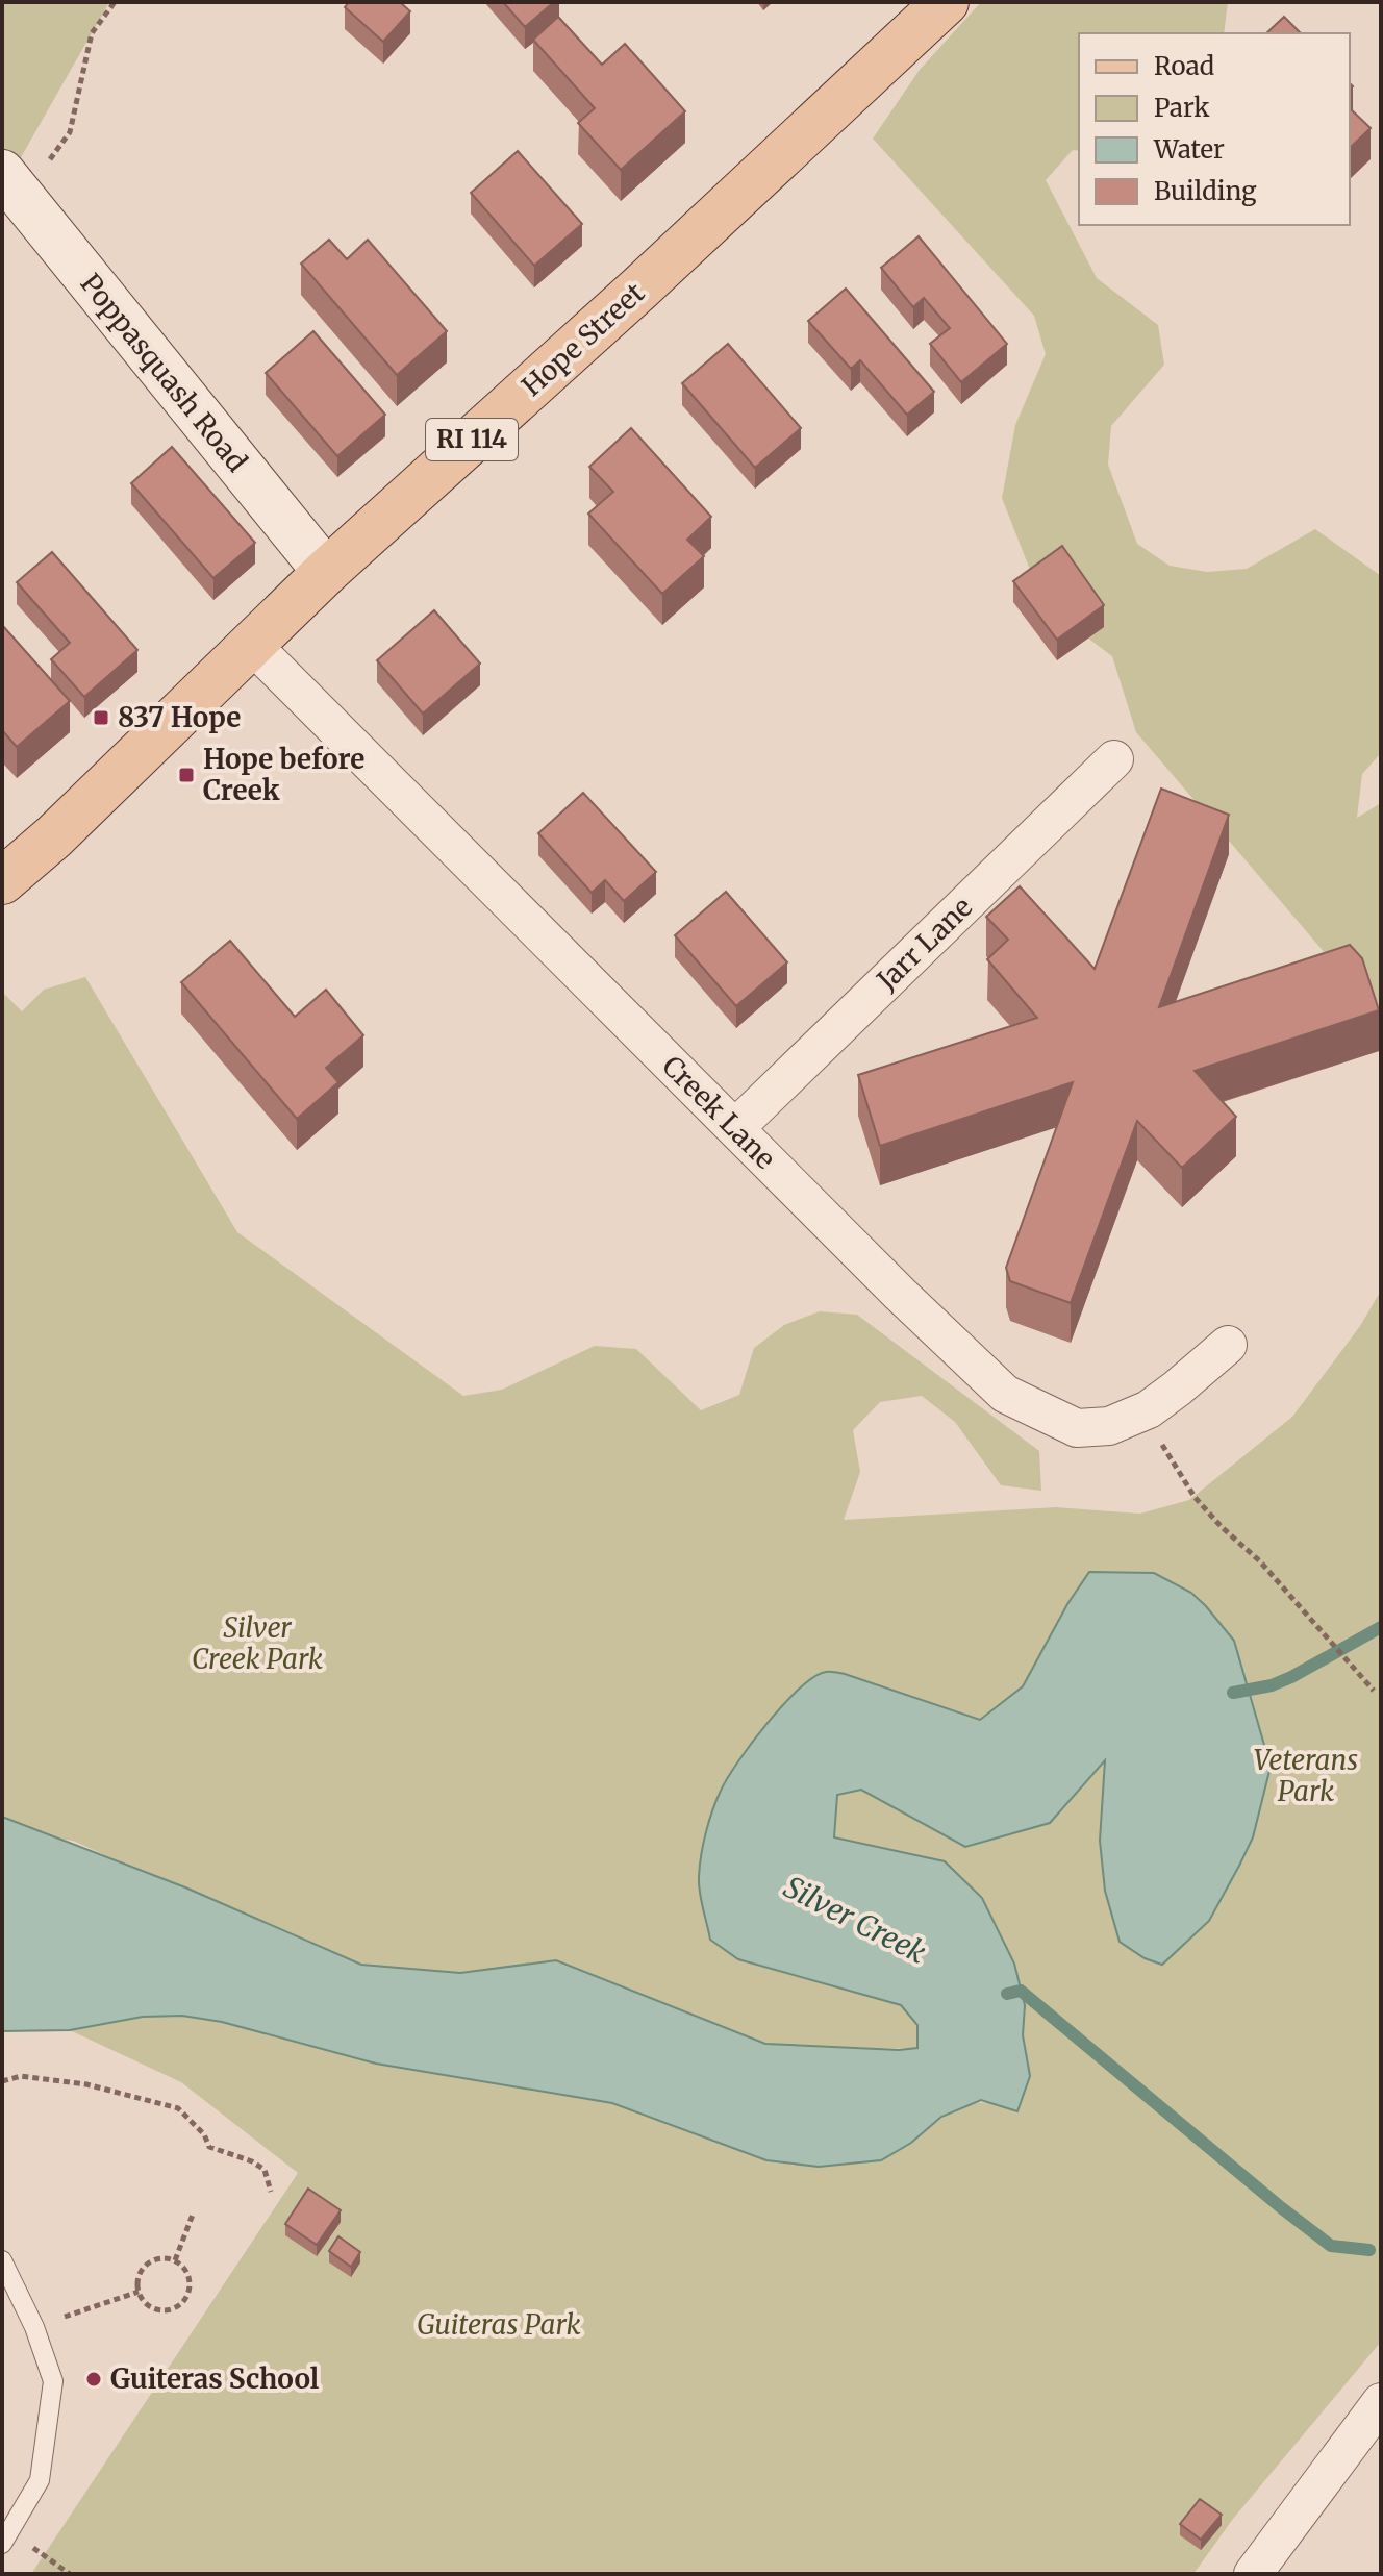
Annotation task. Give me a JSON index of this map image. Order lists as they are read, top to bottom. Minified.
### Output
{"streets":{"main road":["Hope Street","RI 114"],"street":["Poppasquash Road","Jarr Lane","Creek Lane"]},"crossings":[["Hope Street","Poppasquash Road"],["Hope Street","Creek Lane"],["Jarr Lane","Creek Lane"]],"water":["Silver Creek"],"parks":["Silver Creek Park","Veterans Park","Guiteras Park"],"places":{"transit":["837 Hope","Hope before Creek"],"other":["Guiteras School"]},"legend":["Road","Park","Water","Building"]}
